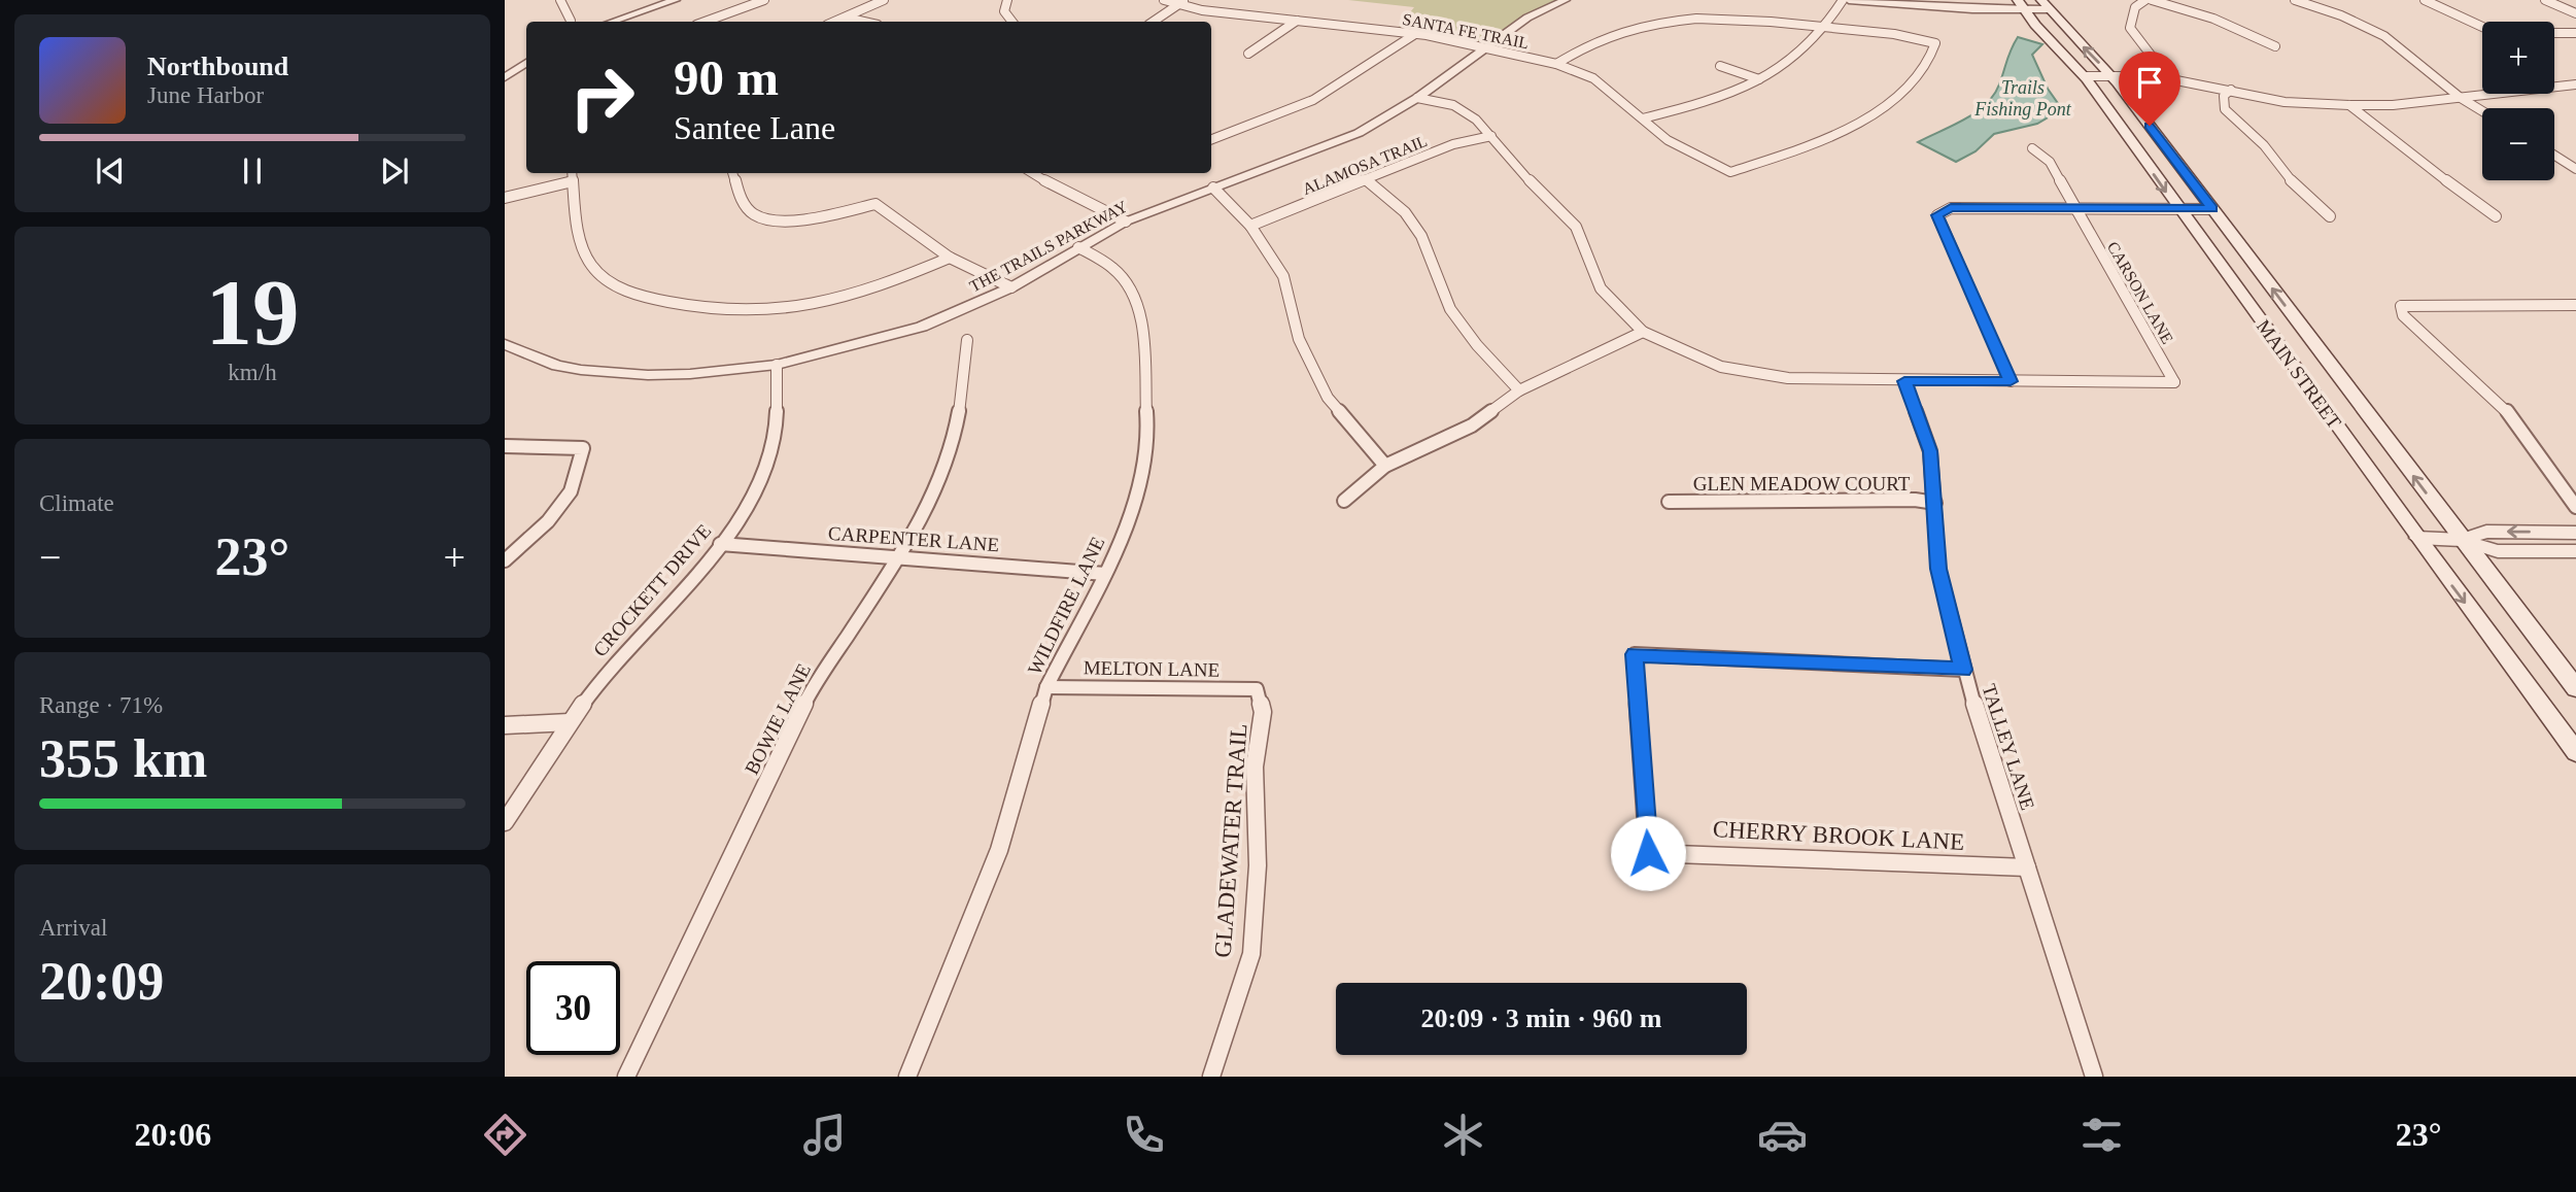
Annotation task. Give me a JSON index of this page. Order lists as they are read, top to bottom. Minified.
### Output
{"streets":{"main road":["MAIN STREET"],"street":["SANTA FE TRAIL","ALAMOSA TRAIL","THE TRAILS PARKWAY","CARSON LANE","GLEN MEADOW COURT","CARPENTER LANE","CROCKETT DRIVE","WILDFIRE LANE","MELTON LANE","BOWIE LANE","TALLEY LANE","CHERRY BROOK LANE","GLADEWATER TRAIL"]},"crossings":[["SANTA FE TRAIL","THE TRAILS PARKWAY"],["THE TRAILS PARKWAY","CROCKETT DRIVE"],["THE TRAILS PARKWAY","WILDFIRE LANE"],["GLEN MEADOW COURT","TALLEY LANE"],["CARPENTER LANE","CROCKETT DRIVE"],["CARPENTER LANE","WILDFIRE LANE"],["CARPENTER LANE","BOWIE LANE"],["WILDFIRE LANE","MELTON LANE"],["MELTON LANE","GLADEWATER TRAIL"],["TALLEY LANE","CHERRY BROOK LANE"]],"water":["Trails Fishing Pont"],"page":{"map_buttons":["+","−"],"turn":["90 m","Santee Lane"],"song":["Northbound","June Harbor"],"tile":[["19","km/h"],"Climate",["Range · 71%","355 km"],["Arrival","20:09"]],"heat":["−","23°","+"],"limit":"30","trip":"20:09 · 3 min · 960 m","tabs":["20:06","23°"]}}
